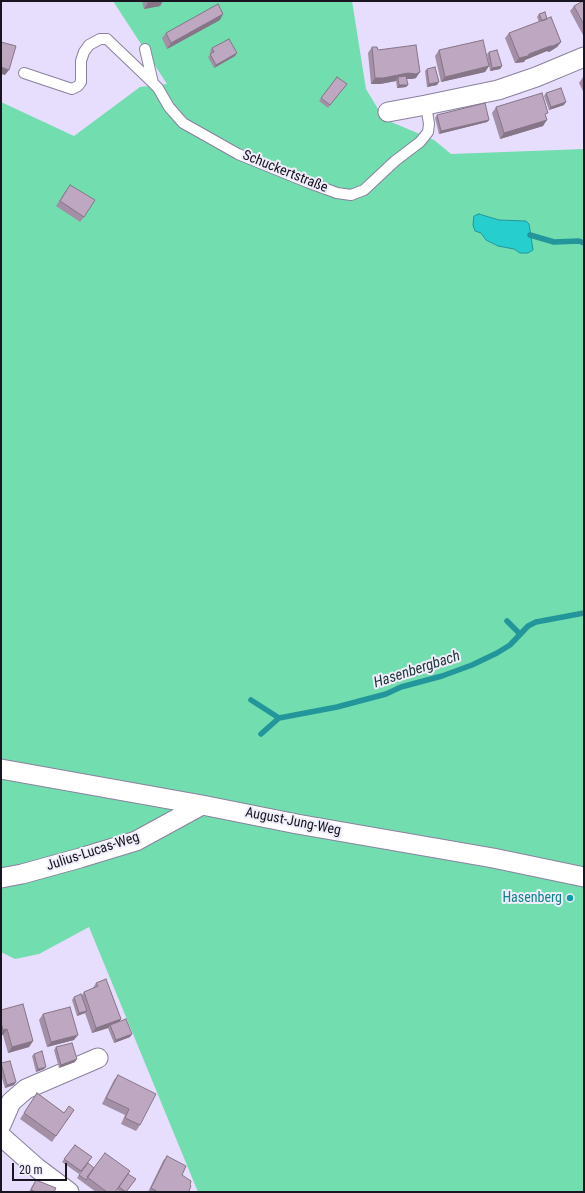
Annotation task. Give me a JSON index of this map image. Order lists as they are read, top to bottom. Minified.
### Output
{"streets":{"street":["August-Jung-Weg","Julius-Lucas-Weg"],"lane":["Schuckertstraße"]},"crossings":[["August-Jung-Weg","Julius-Lucas-Weg"]],"water":["Hasenbergbach"],"places":["Hasenberg"],"scale_bar":"20 m"}
